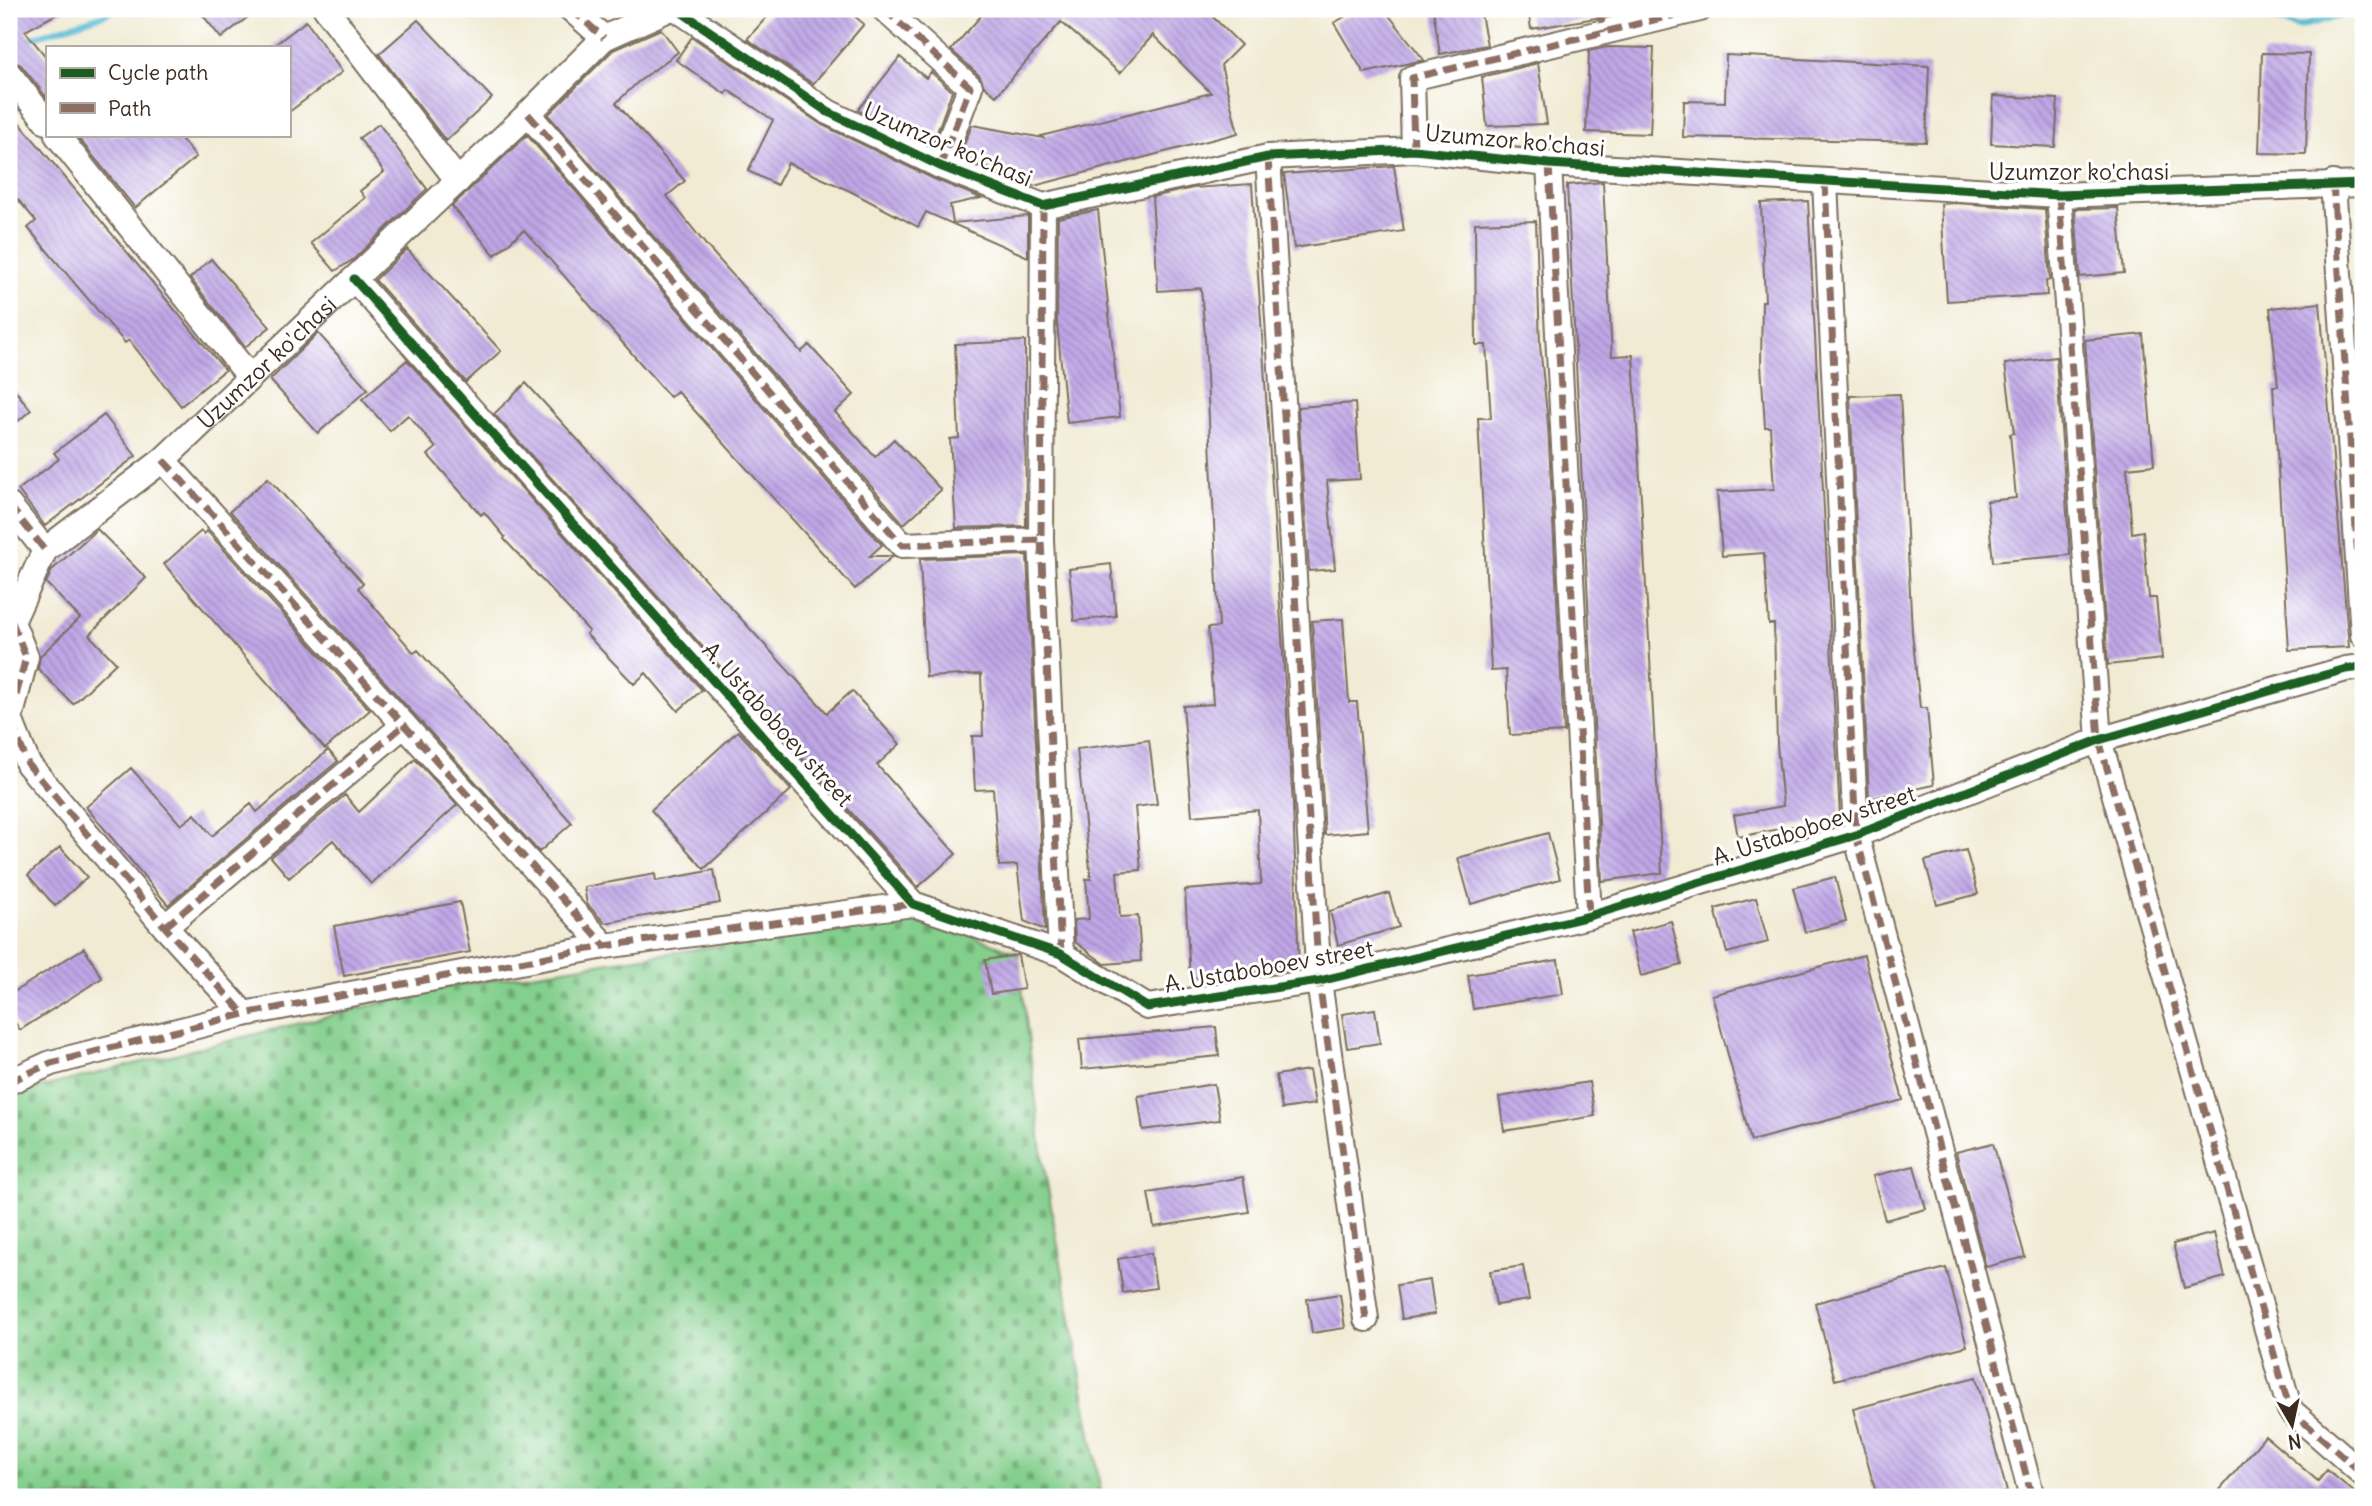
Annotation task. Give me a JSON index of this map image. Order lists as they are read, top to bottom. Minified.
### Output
{"streets":{"street":["Uzumzor ko'chasi","A. Ustaboboev street"]},"crossings":[["Uzumzor ko'chasi","A. Ustaboboev street"]],"legend":["Cycle path","Path"],"north":"bottom"}
